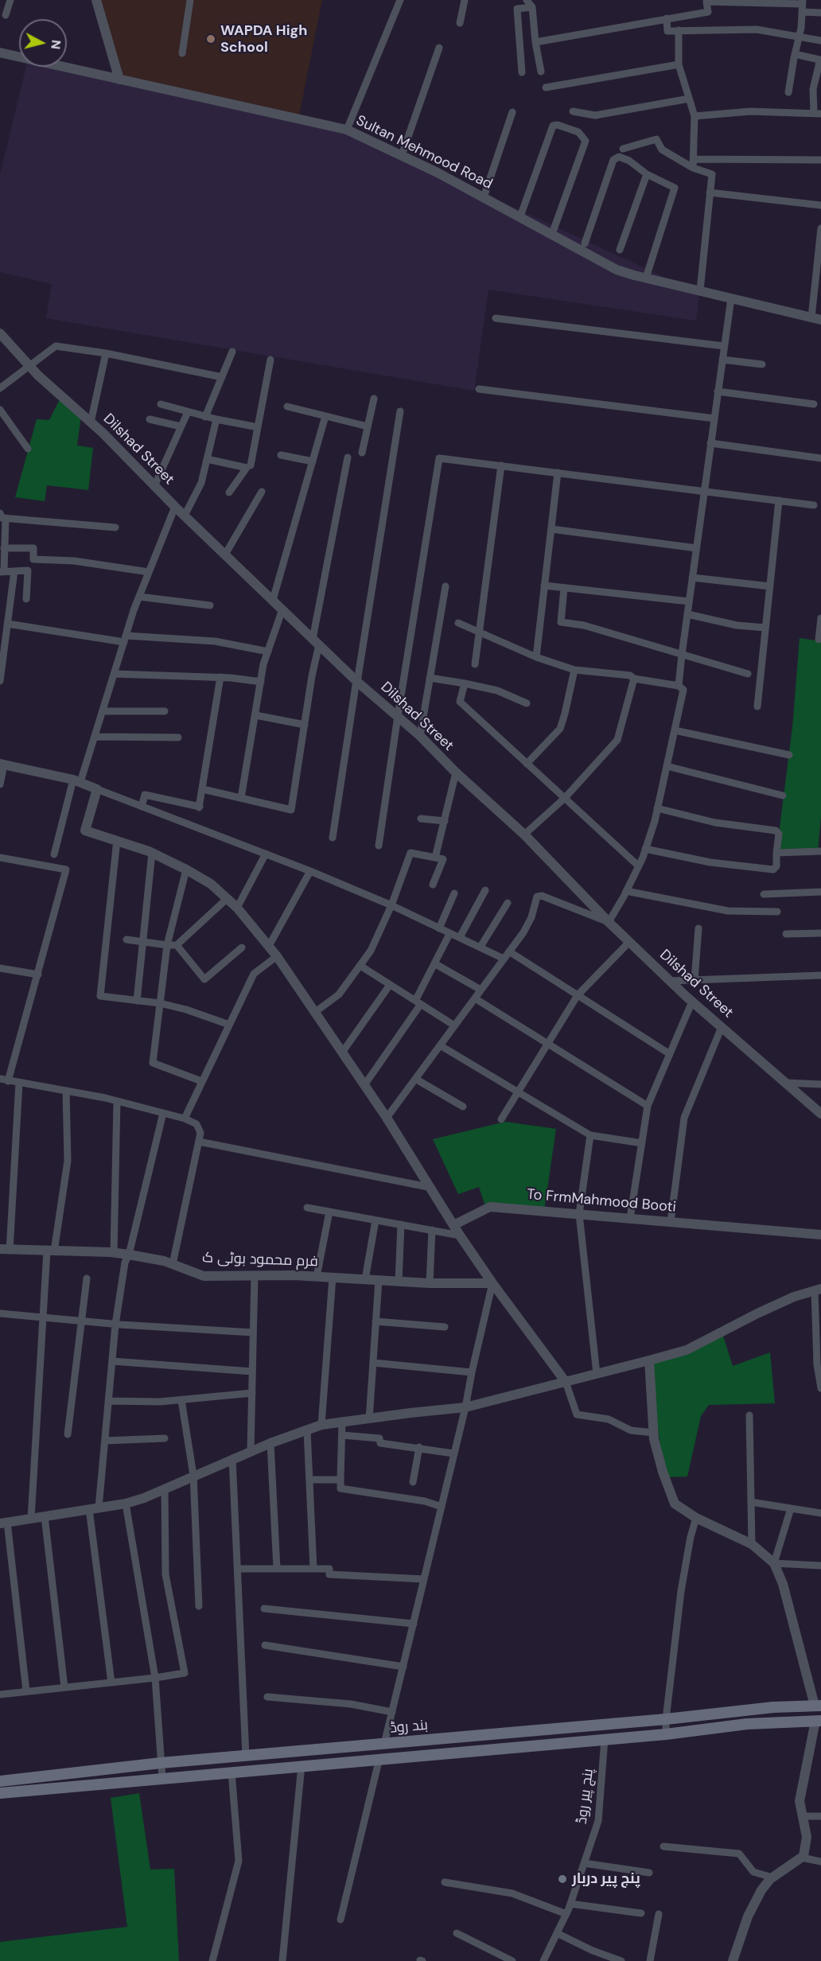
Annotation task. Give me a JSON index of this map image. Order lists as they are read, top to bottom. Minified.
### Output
{"streets":{"main road":["بند روڈ"],"street":["Sultan Mehmood Road","Dilshad Street","To FrmMahmood Booti","فرم محمود بوٹی ک","پنج پیر روڈ"]},"crossings":[["بند روڈ","پنج پیر روڈ"]],"places":["WAPDA High School","پنج پیر دربار"],"north":"right"}
